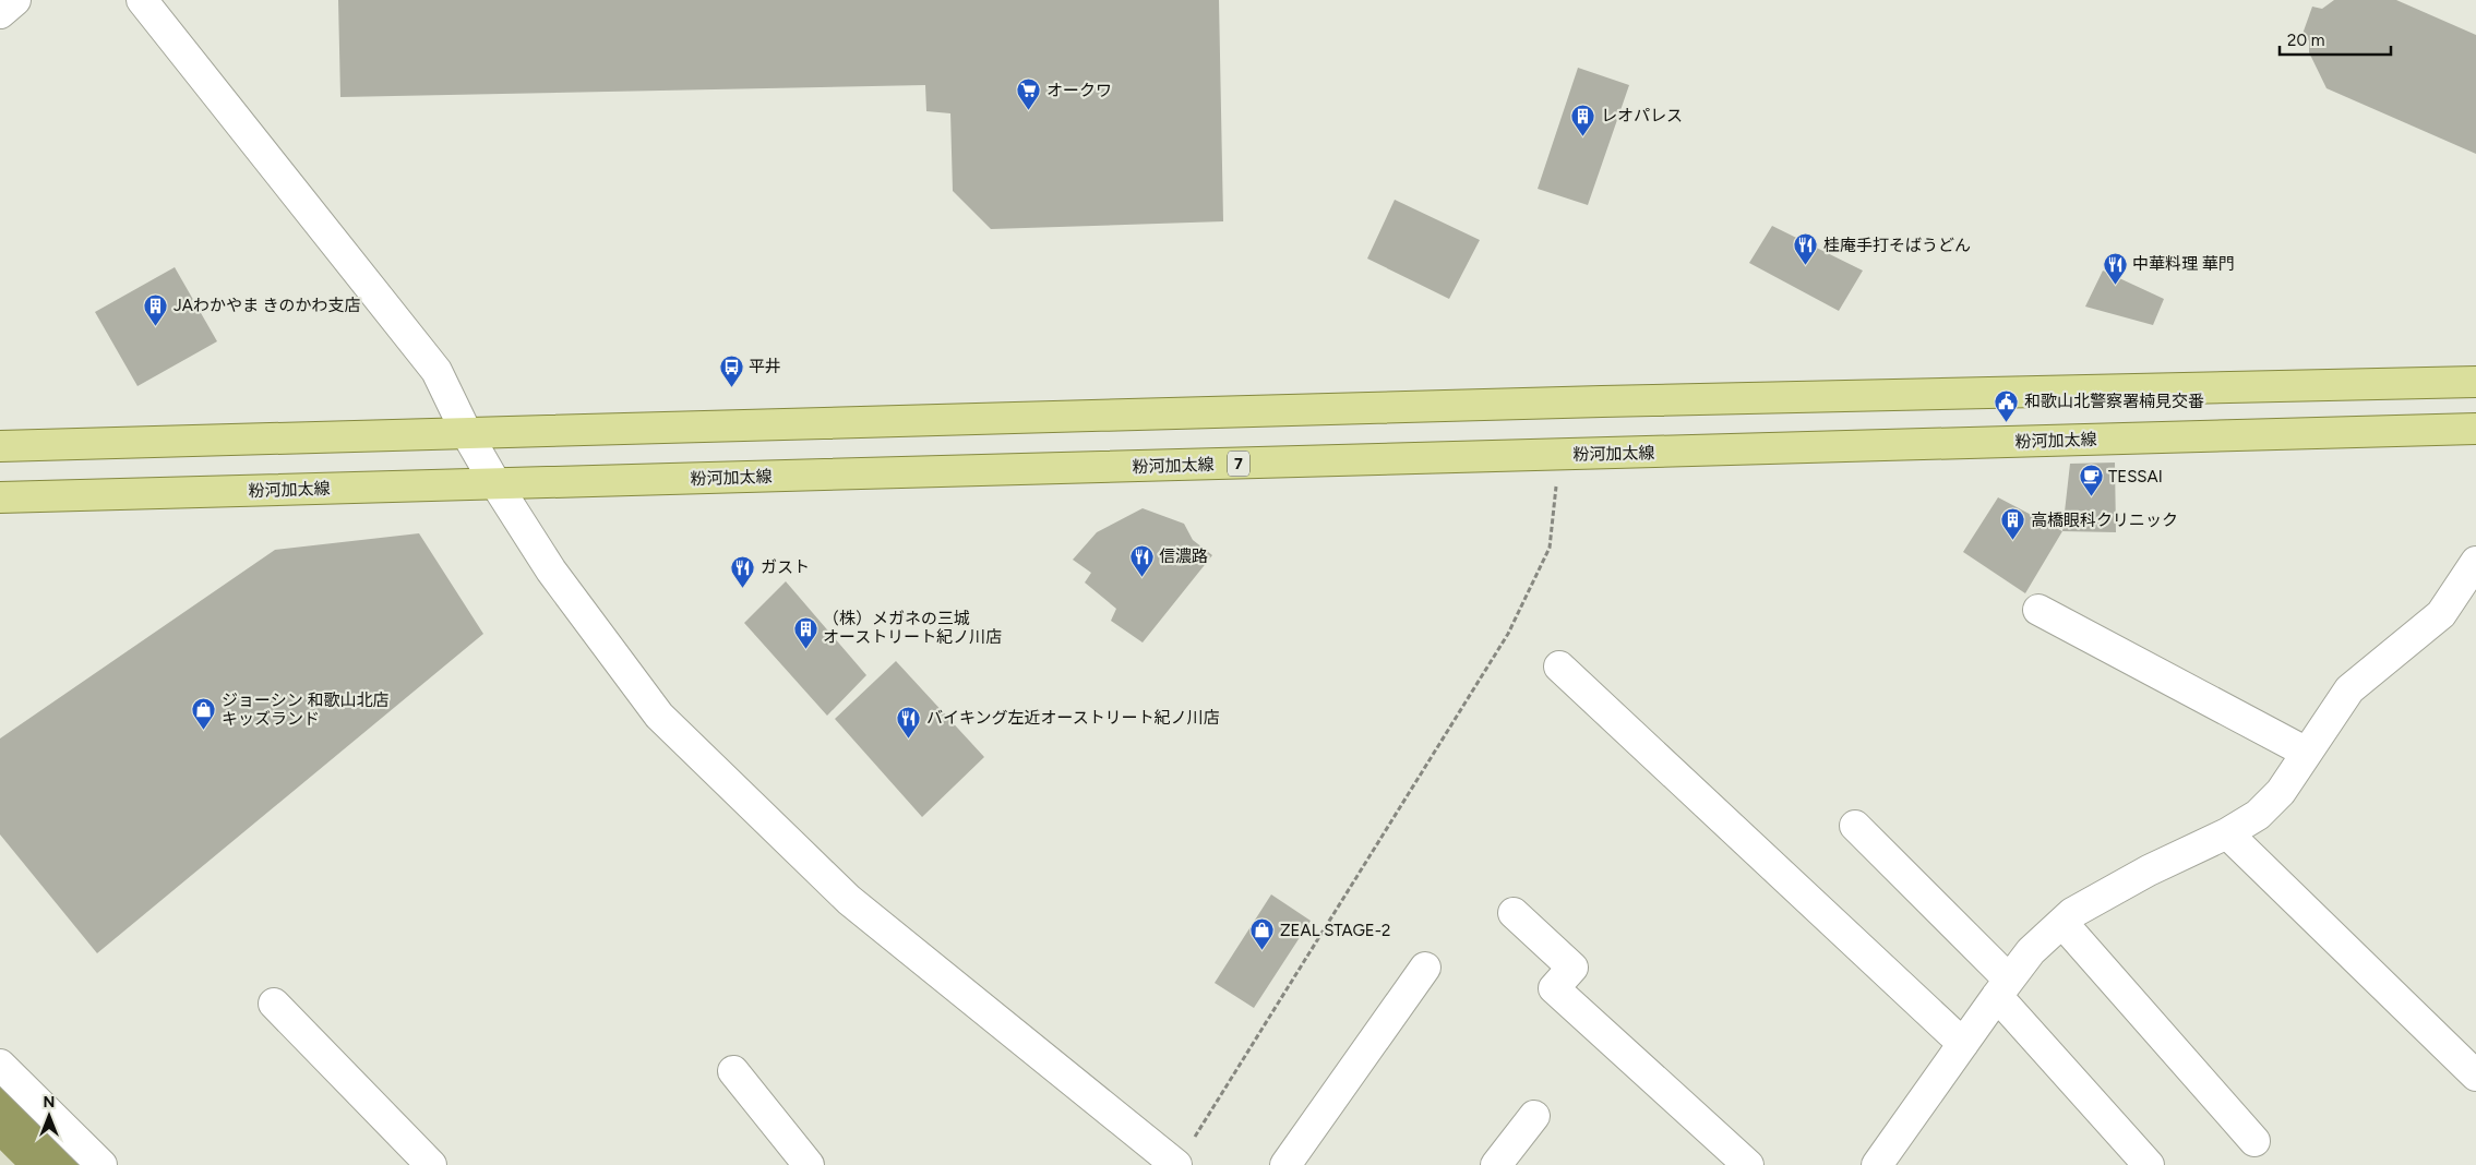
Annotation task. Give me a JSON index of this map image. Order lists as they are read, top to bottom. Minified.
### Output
{"streets":{"main road":["粉河加太線","7"]},"places":{"supermarket":["オークワ"],"building":["レオパレス","JAわかやま きのかわ支店","高橋眼科クリニック","（株）メガネの三城 オーストリート紀ノ川店"],"restaurant":["桂庵手打そばうどん","中華料理 華門","信濃路","ガスト","バイキング左近オーストリート紀ノ川店"],"bus stop":["平井"],"public building":["和歌山北警察署楠見交番"],"cafe":["TESSAI"],"shop":["ジョーシン 和歌山北店 キッズランド","ZEAL STAGE-2"]},"scale_bar":"20 m","north":"top"}
